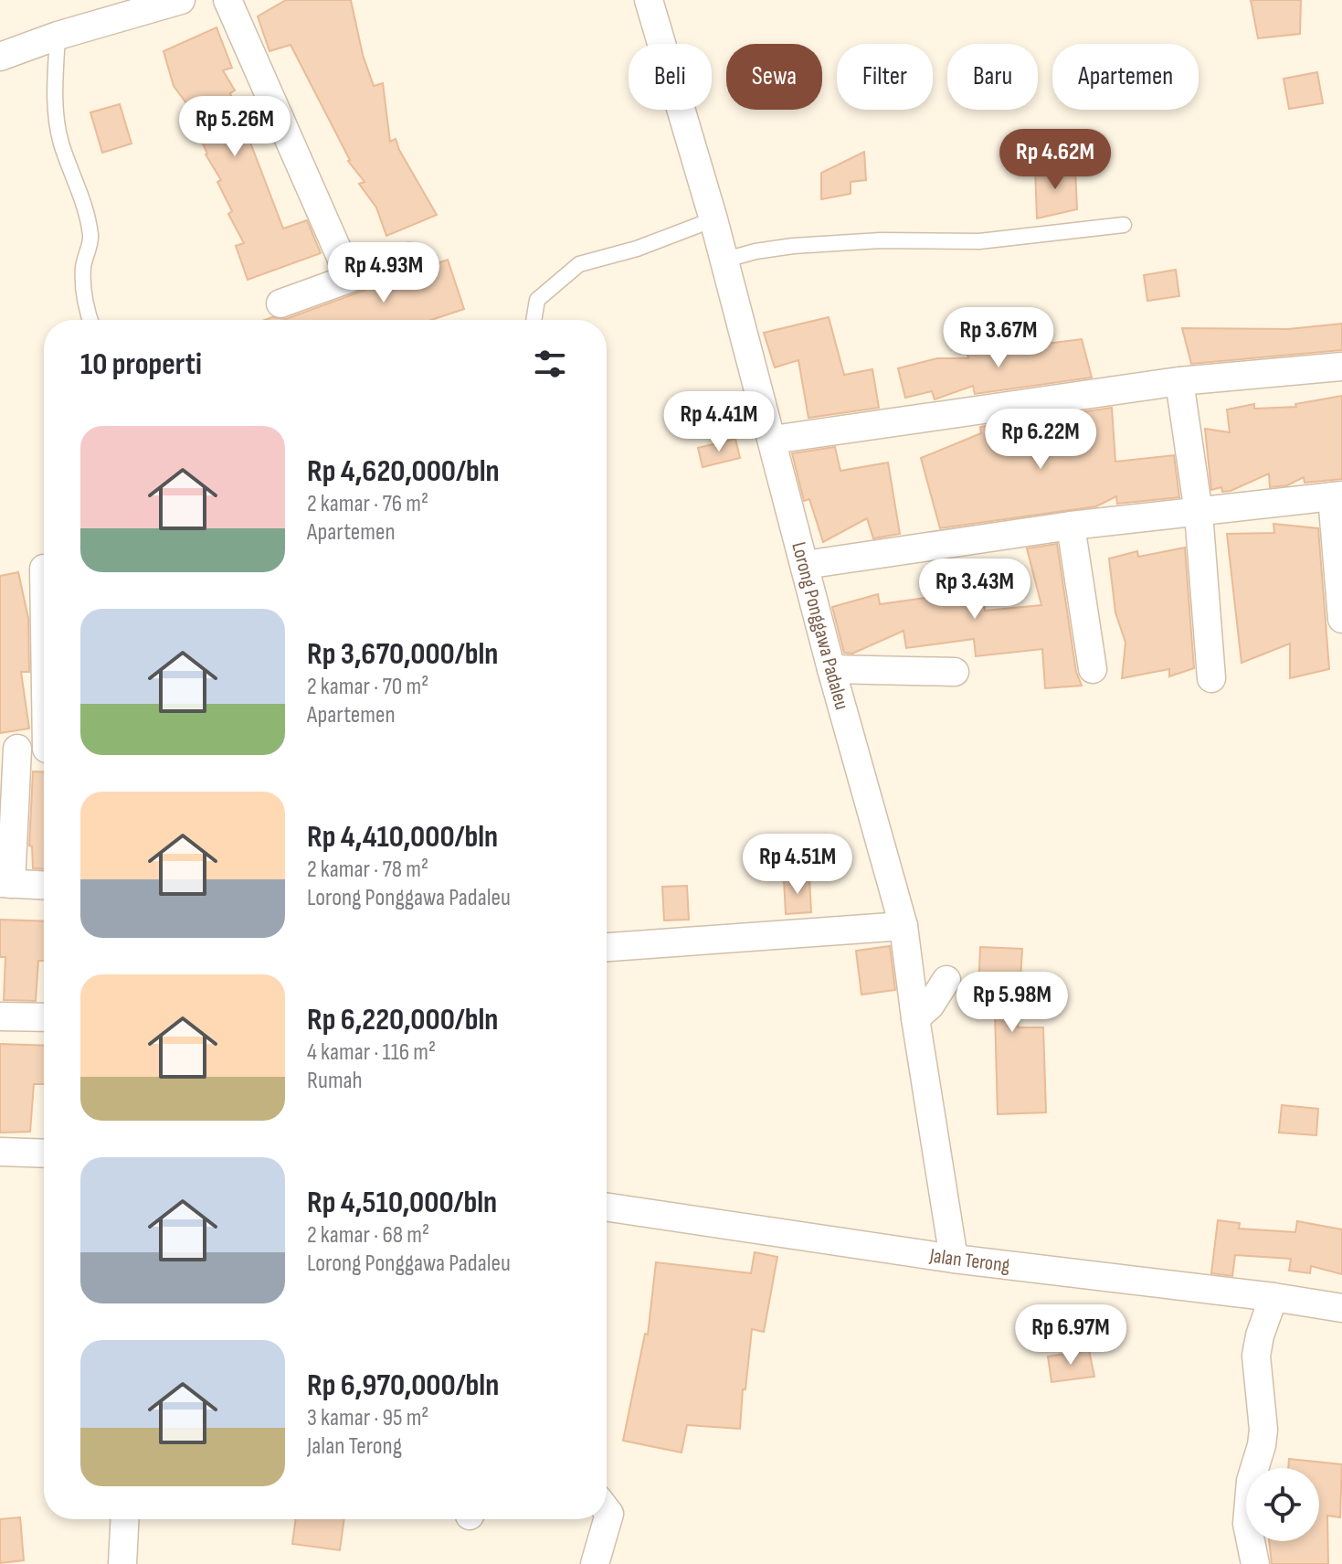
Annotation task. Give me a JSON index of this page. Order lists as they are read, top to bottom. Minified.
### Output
{"streets":{"street":["Lorong Ponggawa Padaleu","Jalan Terong"]},"crossings":[["Lorong Ponggawa Padaleu","Jalan Terong"]],"page":{"chip":["Beli","Sewa","Filter","Baru","Apartemen"],"price":["Rp 5.26M","Rp 4.62M","Rp 4.93M","Rp 3.67M","Rp 4.41M","Rp 6.22M","Rp 3.43M","Rp 4.51M","Rp 5.98M","Rp 6.97M"],"heading":"10 properti","list":[{"name":"Rp 4,620,000/bln","note":"2 kamar · 76 m² · Apartemen"},{"name":"Rp 3,670,000/bln","note":"2 kamar · 70 m² · Apartemen"},{"name":"Rp 4,410,000/bln","note":"2 kamar · 78 m² · Lorong Ponggawa Padaleu"},{"name":"Rp 6,220,000/bln","note":"4 kamar · 116 m² · Rumah"},{"name":"Rp 4,510,000/bln","note":"2 kamar · 68 m² · Lorong Ponggawa Padaleu"},{"name":"Rp 6,970,000/bln","note":"3 kamar · 95 m² · Jalan Terong"}]}}
